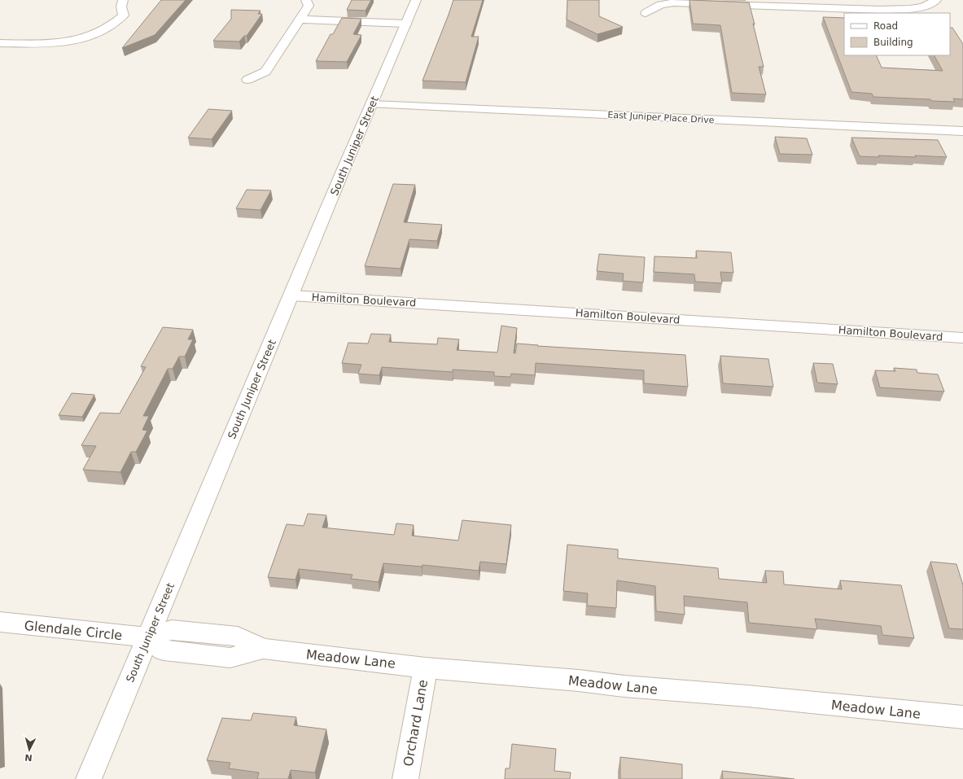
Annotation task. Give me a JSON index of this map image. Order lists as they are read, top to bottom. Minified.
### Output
{"streets":{"street":["East Juniper Place Drive","South Juniper Street","Hamilton Boulevard","Glendale Circle","Meadow Lane","Orchard Lane"]},"crossings":[["East Juniper Place Drive","South Juniper Street"],["South Juniper Street","Hamilton Boulevard"],["South Juniper Street","Glendale Circle"],["South Juniper Street","Meadow Lane"],["Glendale Circle","Meadow Lane"],["Meadow Lane","Orchard Lane"]],"legend":["Road","Building"],"north":"bottom"}
